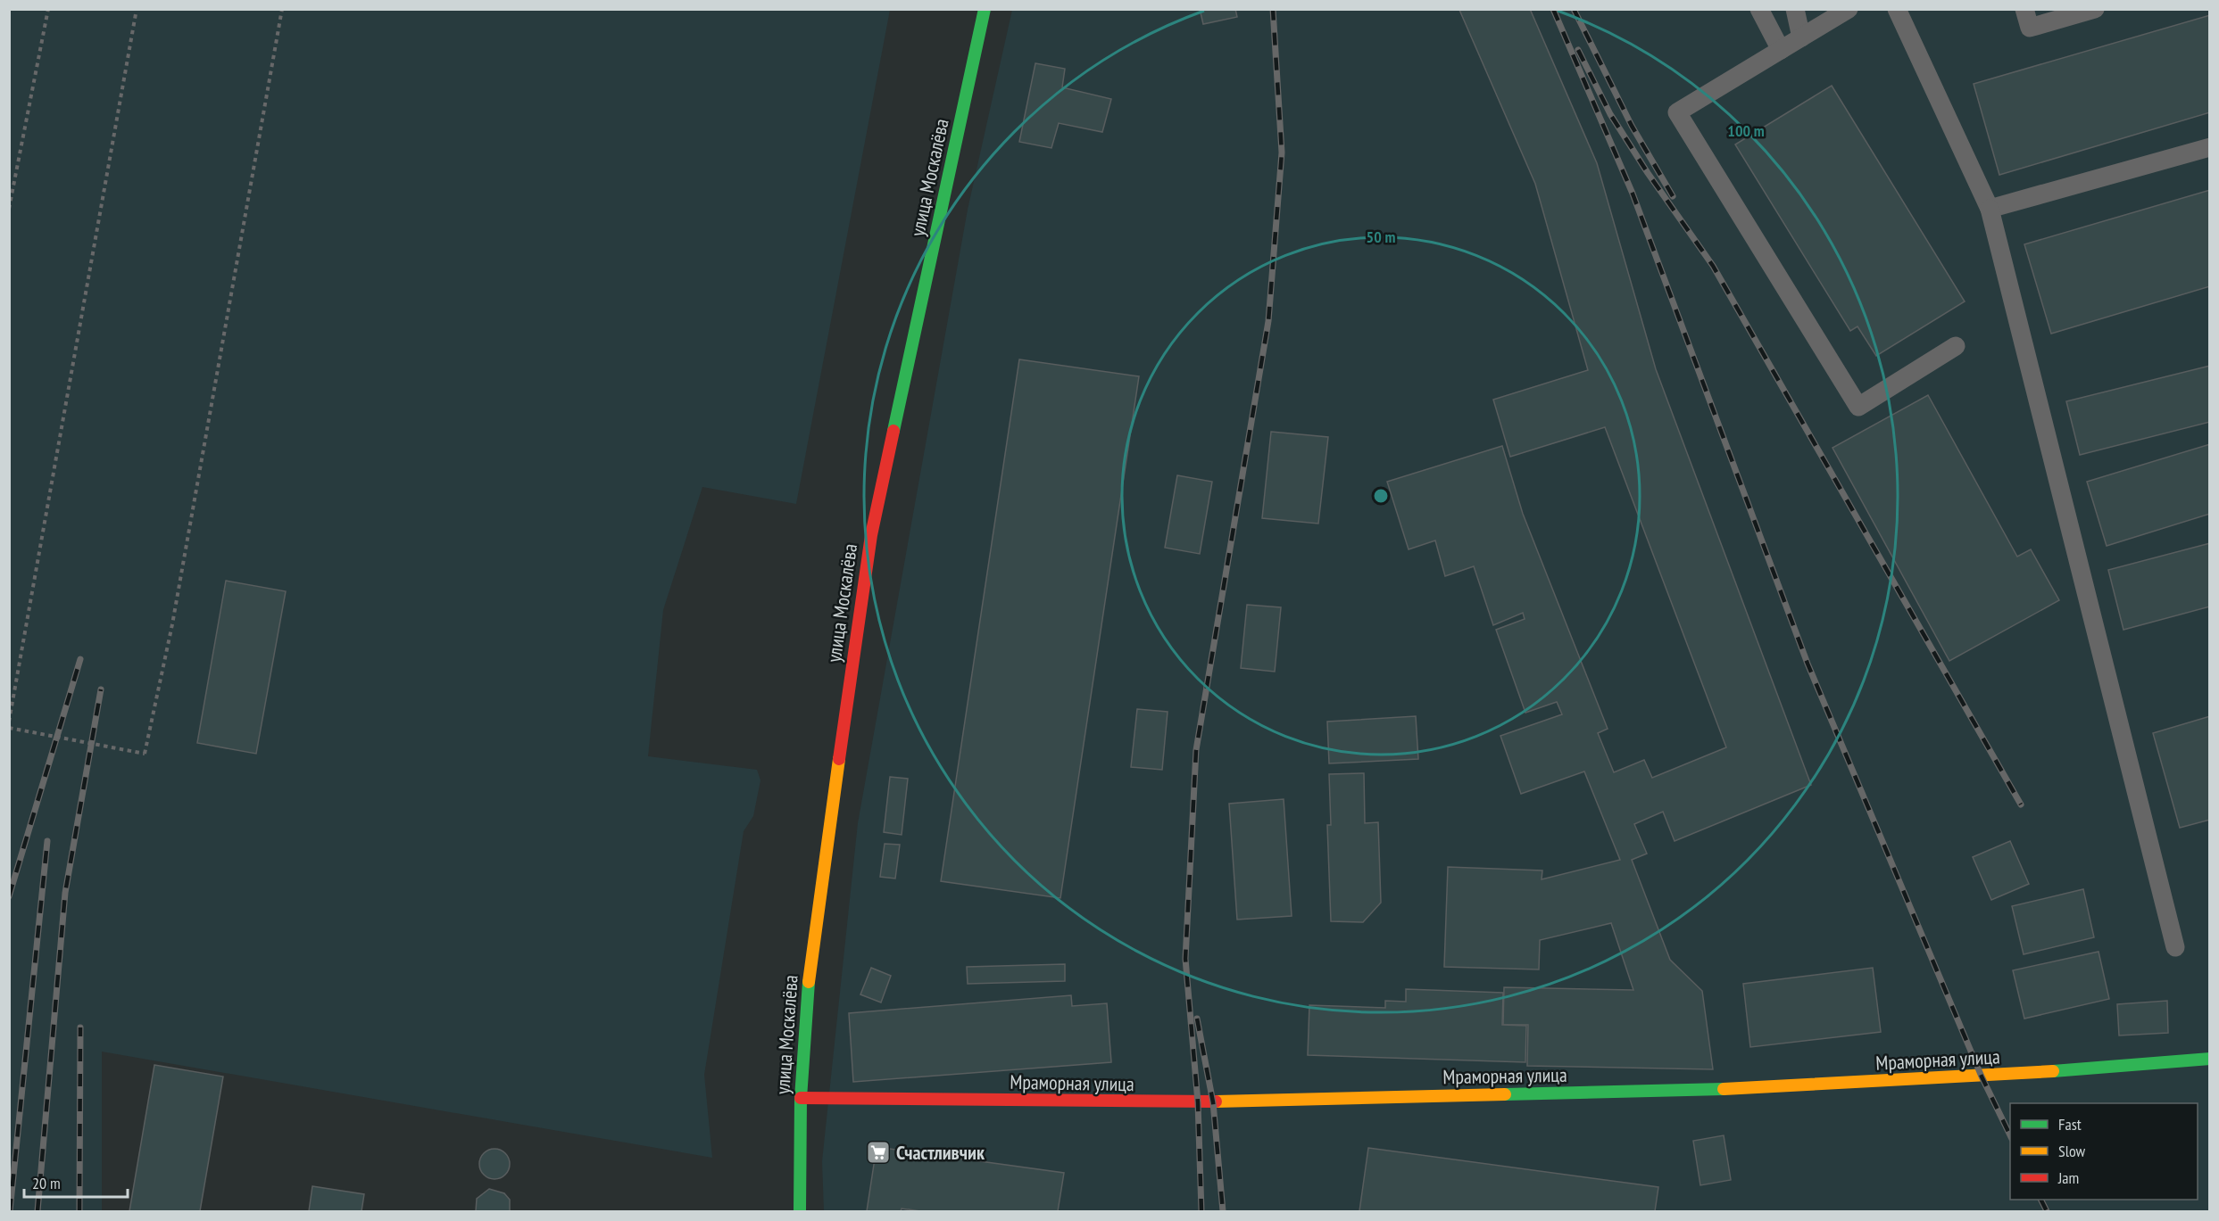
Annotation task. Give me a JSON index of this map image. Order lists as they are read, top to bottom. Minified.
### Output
{"streets":{"street":["улица Москалёва","Мраморная улица"]},"crossings":[["улица Москалёва","Мраморная улица"]],"places":{"supermarket":["Счастливчик"]},"legend":["Fast","Slow","Jam"],"scale_bar":"20 m","rings":["100 m","50 m"]}
